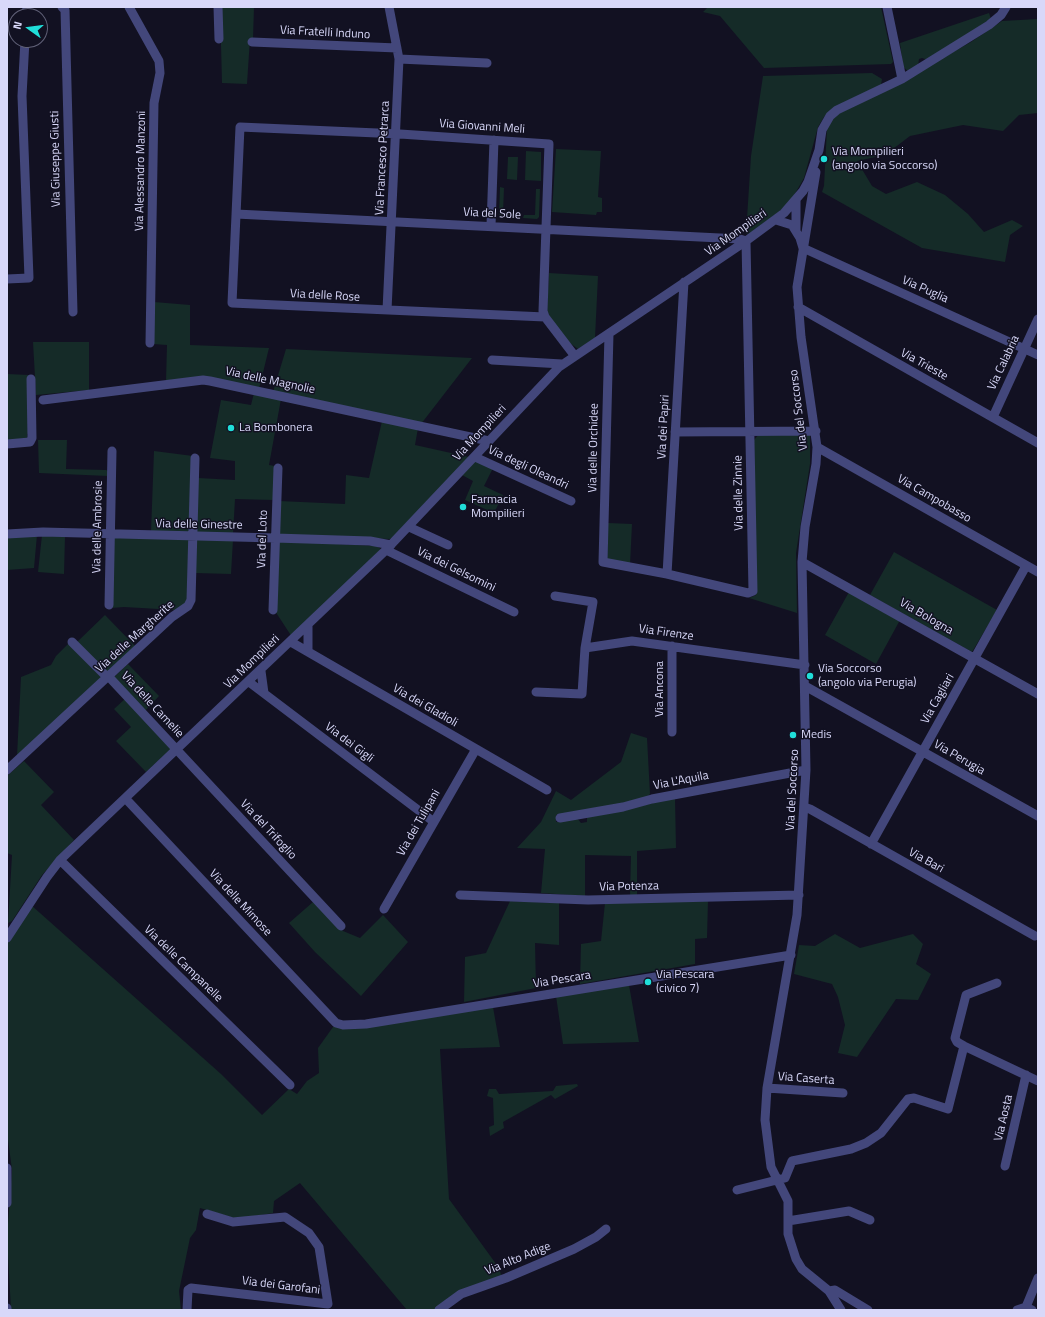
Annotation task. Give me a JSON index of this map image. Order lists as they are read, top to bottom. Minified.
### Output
{"streets":{"street":["Via Fratelli Induno","Via Giovanni Meli","Via Francesco Petrarca","Via Giuseppe Giusti","Via Alessandro Manzoni","Via del Sole","Via Mompilieri","Via Puglia","Via delle Rose","Via Calabria","Via Trieste","Via delle Magnolie","Via del Soccorso","Via dei Papiri","Via delle Orchidee","Via degli Oleandri","Via delle Zinnie","Via Campobasso","Via delle Ginestre","Via delle Ambrosie","Via del Loto","Via dei Gelsomini","Via Bologna","Via Firenze","Via delle Margherite","Via Ancona","Via Cagliari","Via delle Camelie","Via dei Gladioli","Via dei Gigli","Via Perugia","Via L'Aquila","Via dei Tulipani","Via del Trifoglio","Via Bari","Via Potenza","Via delle Mimose","Via delle Campanelle","Via Pescara","Via Caserta","Via Aosta","Via Alto Adige","Via dei Garofani"]},"crossings":[["Via Fratelli Induno","Via Francesco Petrarca"],["Via Giovanni Meli","Via Francesco Petrarca"],["Via Giovanni Meli","Via del Sole"],["Via Giovanni Meli","Via delle Rose"],["Via Francesco Petrarca","Via del Sole"],["Via Francesco Petrarca","Via delle Rose"],["Via del Sole","Via Mompilieri"],["Via del Sole","Via delle Rose"],["Via del Sole","Via delle Zinnie"],["Via Mompilieri","Via delle Magnolie"],["Via Mompilieri","Via del Soccorso"],["Via Mompilieri","Via dei Papiri"],["Via Mompilieri","Via delle Orchidee"],["Via Mompilieri","Via degli Oleandri"],["Via Mompilieri","Via delle Zinnie"],["Via Mompilieri","Via delle Ginestre"],["Via Mompilieri","Via dei Gelsomini"],["Via Mompilieri","Via delle Camelie"],["Via Mompilieri","Via dei Gladioli"],["Via Mompilieri","Via dei Gigli"],["Via Mompilieri","Via del Trifoglio"],["Via Mompilieri","Via delle Mimose"],["Via Mompilieri","Via delle Campanelle"],["Via Puglia","Via Calabria"],["Via Puglia","Via del Soccorso"],["Via Calabria","Via Trieste"],["Via Trieste","Via del Soccorso"],["Via del Soccorso","Via Campobasso"],["Via del Soccorso","Via Bologna"],["Via del Soccorso","Via Firenze"],["Via del Soccorso","Via Perugia"],["Via del Soccorso","Via L'Aquila"],["Via del Soccorso","Via Bari"],["Via del Soccorso","Via Potenza"],["Via del Soccorso","Via Pescara"],["Via del Soccorso","Via Caserta"],["Via dei Papiri","Via delle Zinnie"],["Via delle Orchidee","Via delle Zinnie"],["Via Campobasso","Via Cagliari"],["Via delle Ginestre","Via delle Ambrosie"],["Via delle Ginestre","Via del Loto"],["Via delle Ginestre","Via dei Gelsomini"],["Via delle Ginestre","Via delle Margherite"],["Via Bologna","Via Cagliari"],["Via Firenze","Via Ancona"],["Via delle Margherite","Via delle Camelie"],["Via Cagliari","Via Perugia"],["Via Cagliari","Via Bari"],["Via delle Camelie","Via del Trifoglio"],["Via dei Gladioli","Via dei Tulipani"],["Via dei Gigli","Via dei Tulipani"],["Via delle Mimose","Via Pescara"]],"places":["Via Mompilieri (angolo via Soccorso)","La Bombonera","Farmacia Mompilieri","Via Soccorso (angolo via Perugia)","Medis","Via Pescara (civico 7)"],"north":"left"}
